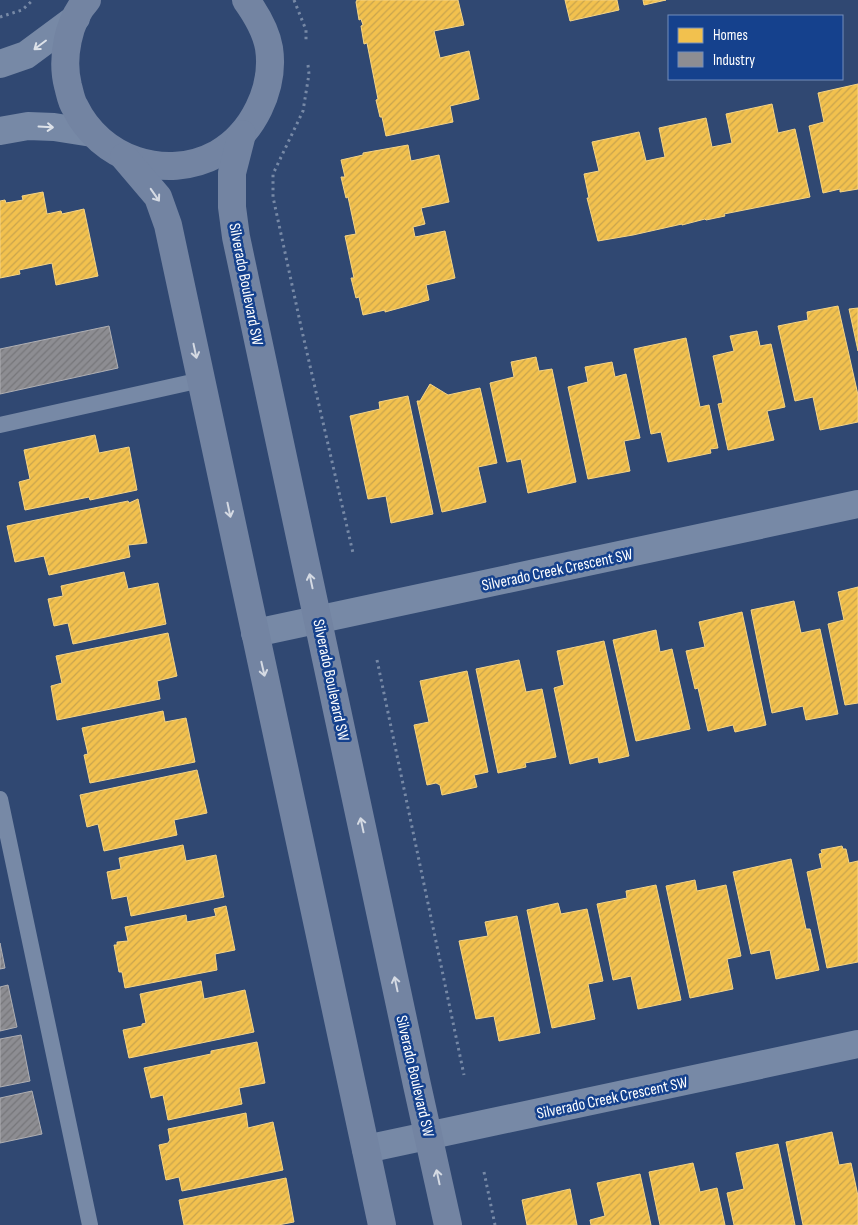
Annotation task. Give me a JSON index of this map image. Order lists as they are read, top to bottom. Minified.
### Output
{"streets":{"street":["Silverado Boulevard SW","Silverado Creek Crescent SW"]},"crossings":[["Silverado Boulevard SW","Silverado Creek Crescent SW"]],"legend":["Homes","Industry"]}
